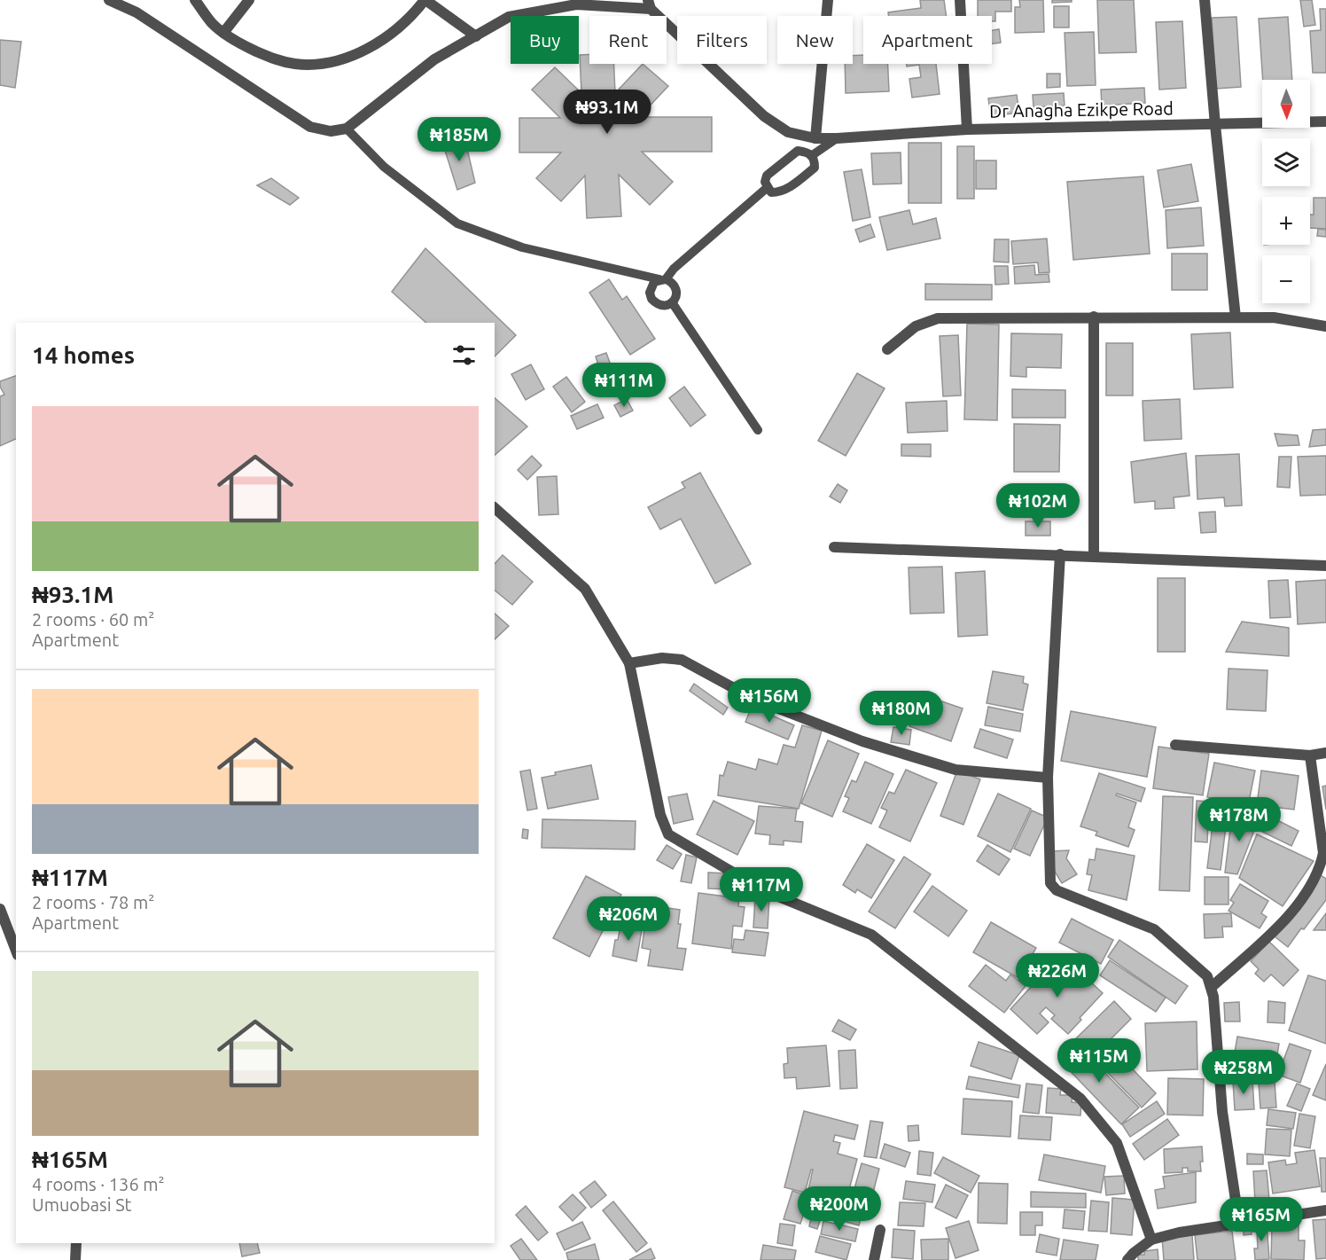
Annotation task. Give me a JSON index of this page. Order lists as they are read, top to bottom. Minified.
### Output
{"streets":{"street":["Dr Anagha Ezikpe Road"]},"north":"bottom","page":{"chip":["Buy","Rent","Filters","New","Apartment"],"map_buttons":["+","−"],"price":["₦93.1M","₦185M","₦111M","₦102M","₦156M","₦180M","₦178M","₦117M","₦206M","₦226M","₦115M","₦258M","₦200M","₦165M"],"heading":"14 homes","list":[{"name":"₦93.1M","note":"2 rooms · 60 m² · Apartment"},{"name":"₦117M","note":"2 rooms · 78 m² · Apartment"},{"name":"₦165M","note":"4 rooms · 136 m² · Umuobasi St"}]}}
